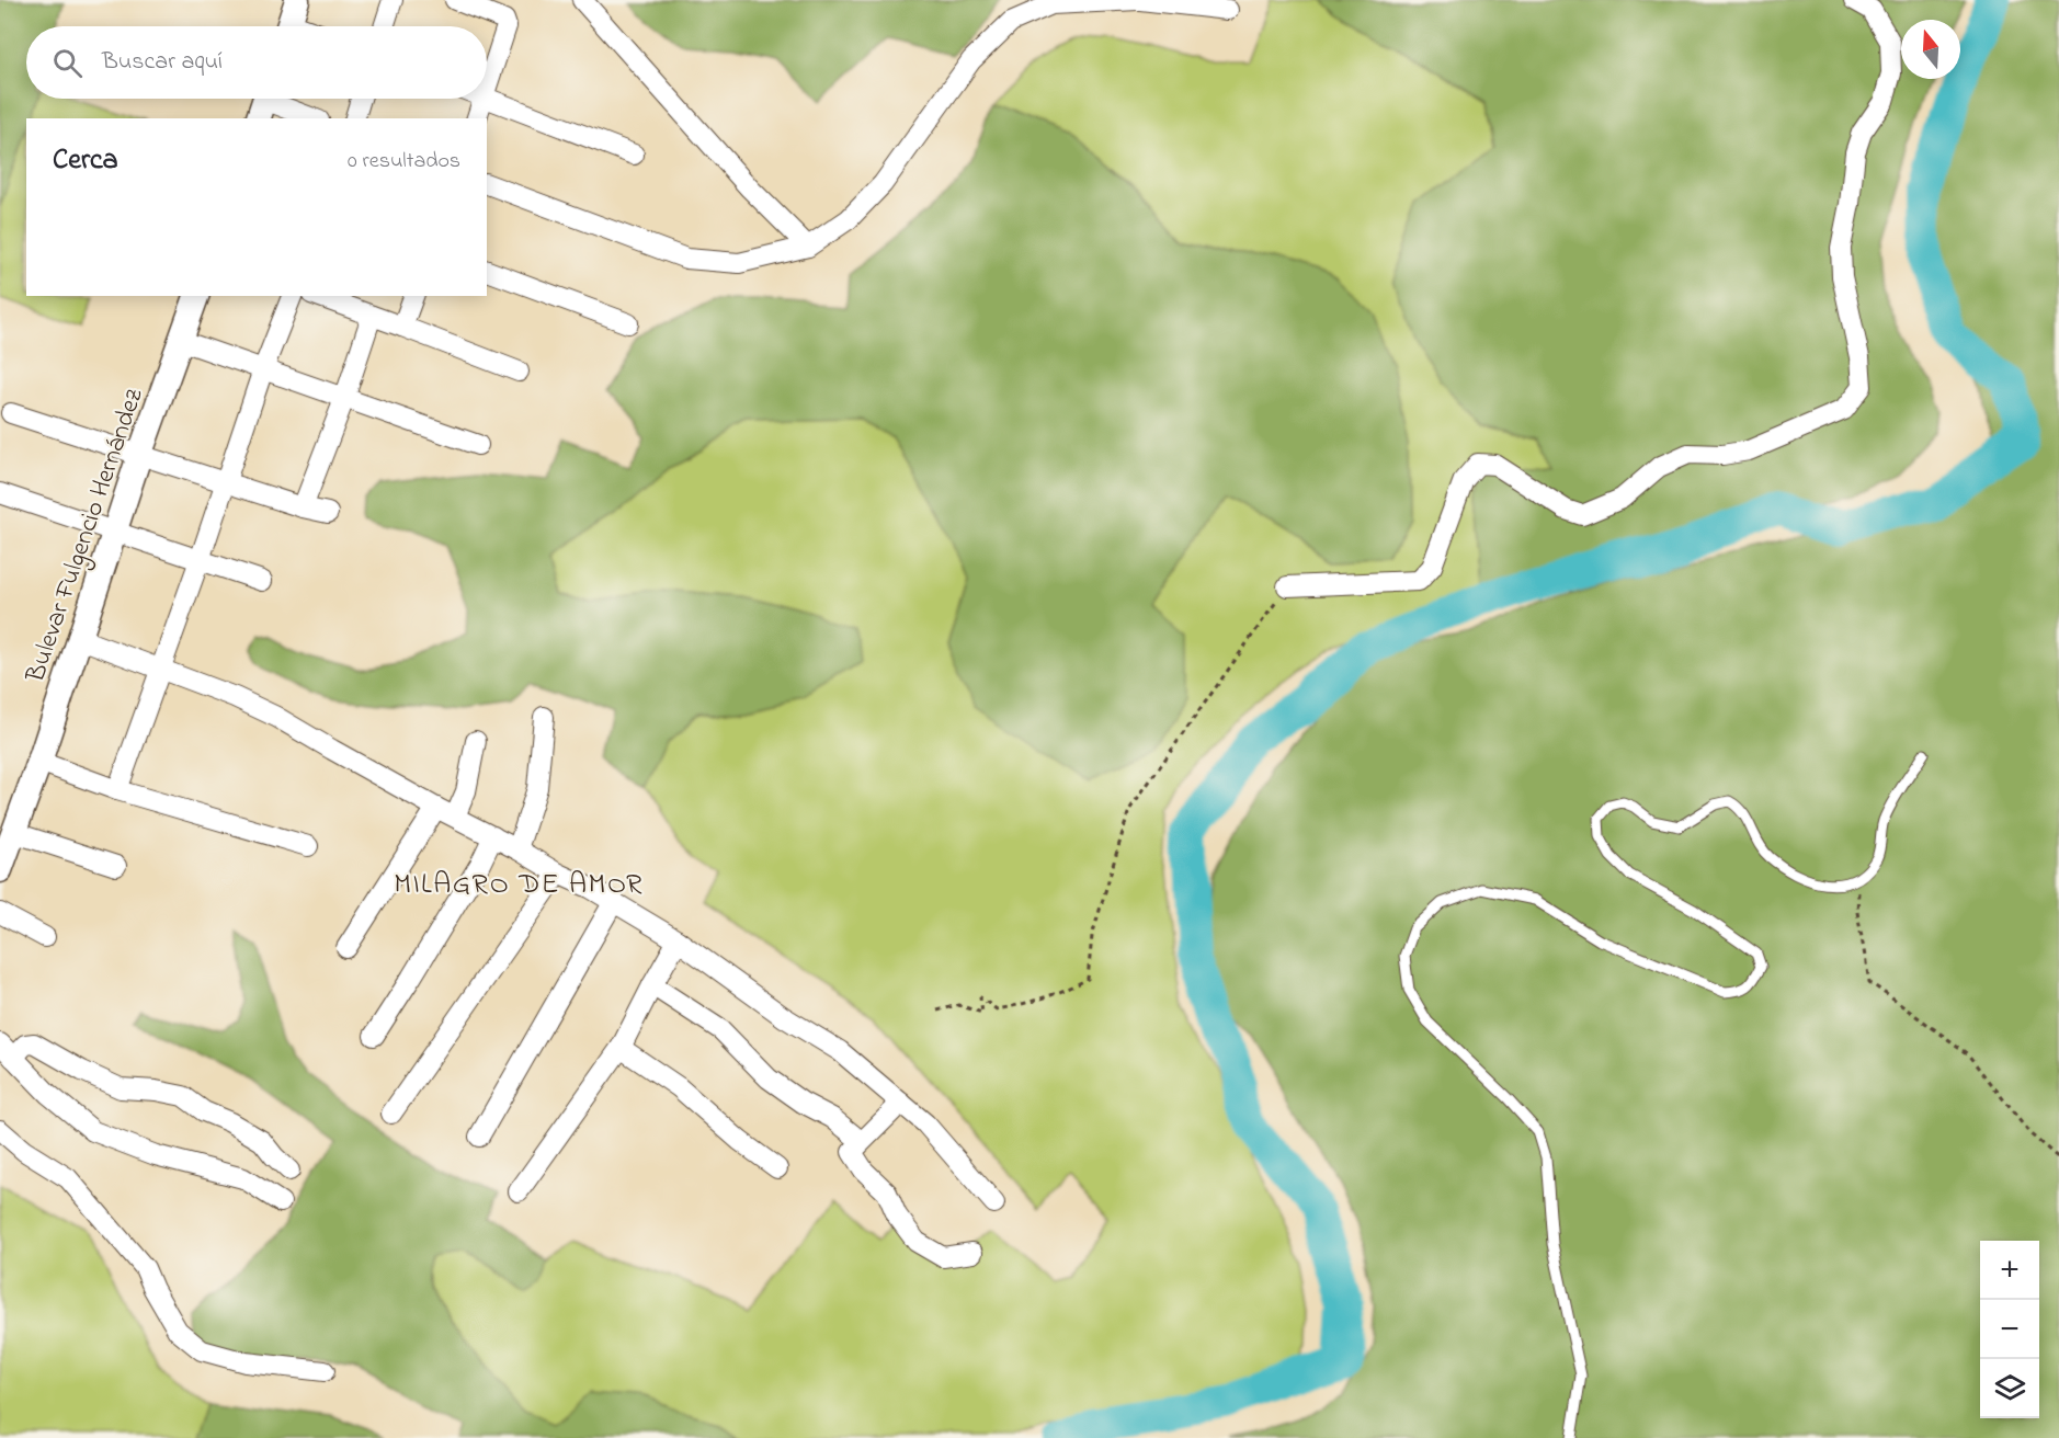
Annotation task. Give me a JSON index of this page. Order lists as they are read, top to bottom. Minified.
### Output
{"streets":{"street":["Bulevar Fulgencio Hernández"]},"districts":["MILAGRO DE AMOR"],"north":"top","page":{"search":"Buscar aquí","heading":["Cerca","0 resultados"],"map_buttons":["+","−"]}}
